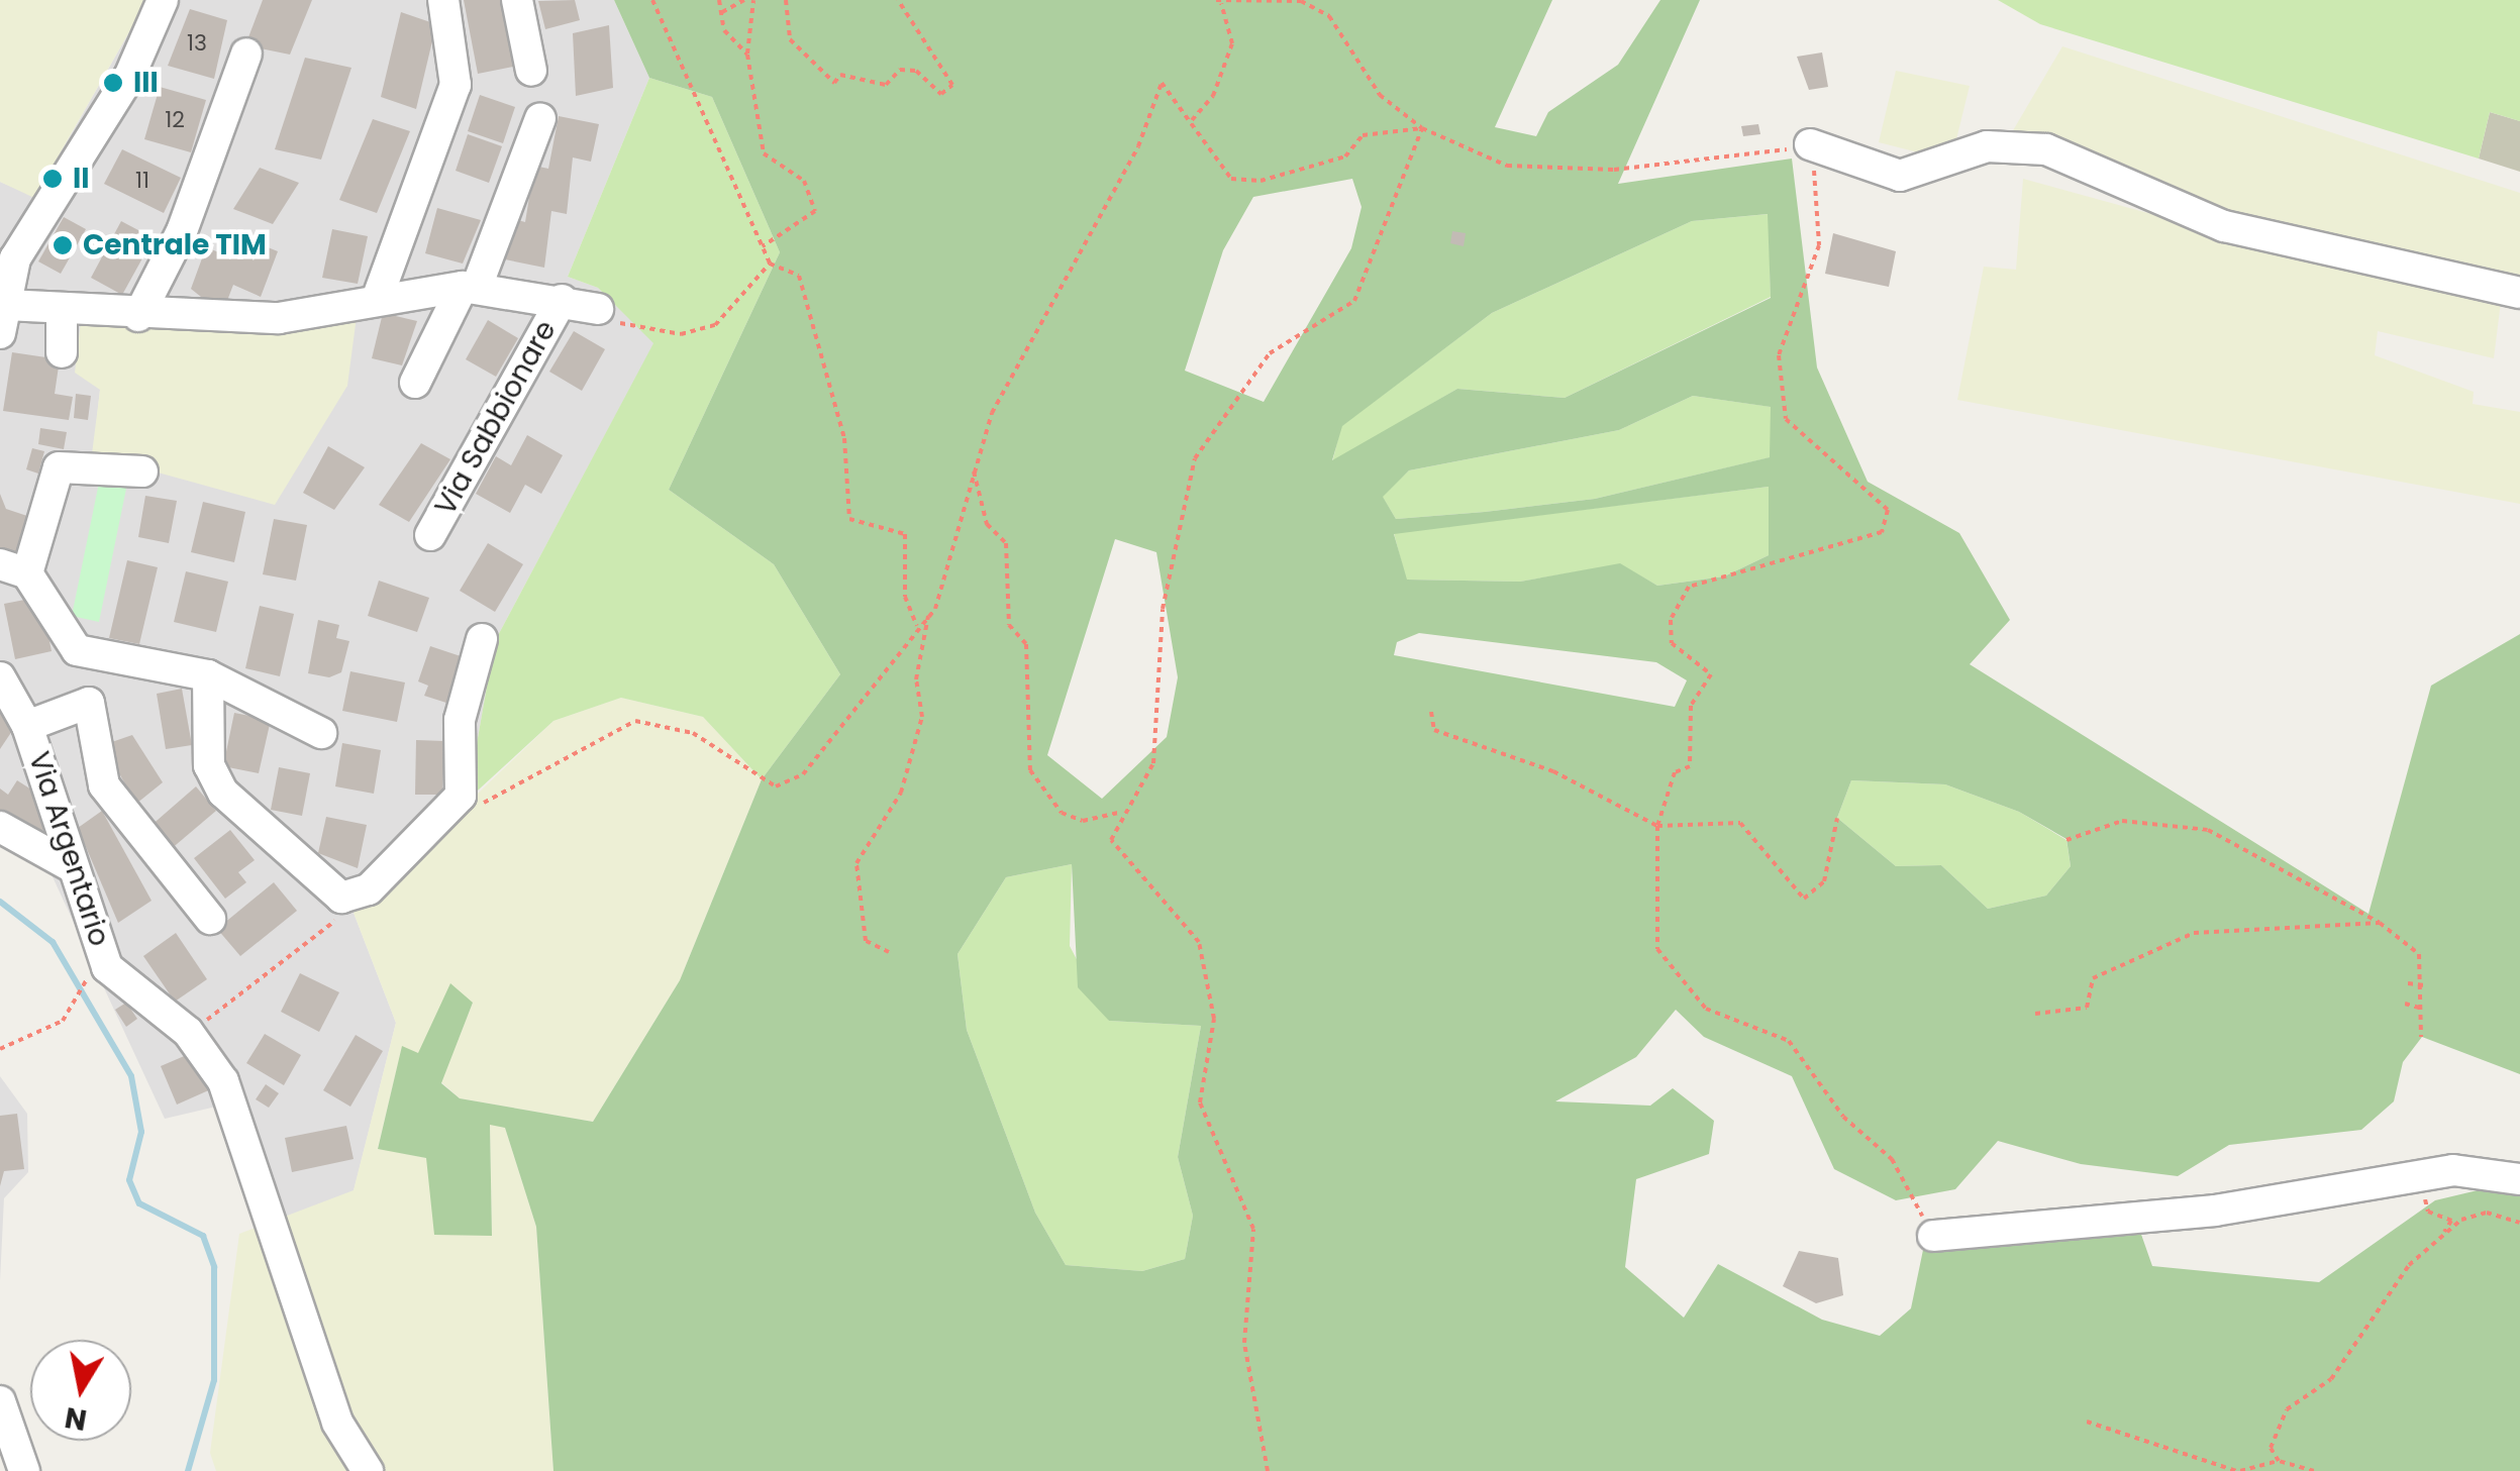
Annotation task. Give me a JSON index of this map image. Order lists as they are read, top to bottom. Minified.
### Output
{"streets":{"street":["Via Sabbionare","Via Argentario"]},"places":["III","II","Centrale TIM"],"house_numbers":["13","12","11"],"north":"bottom"}
